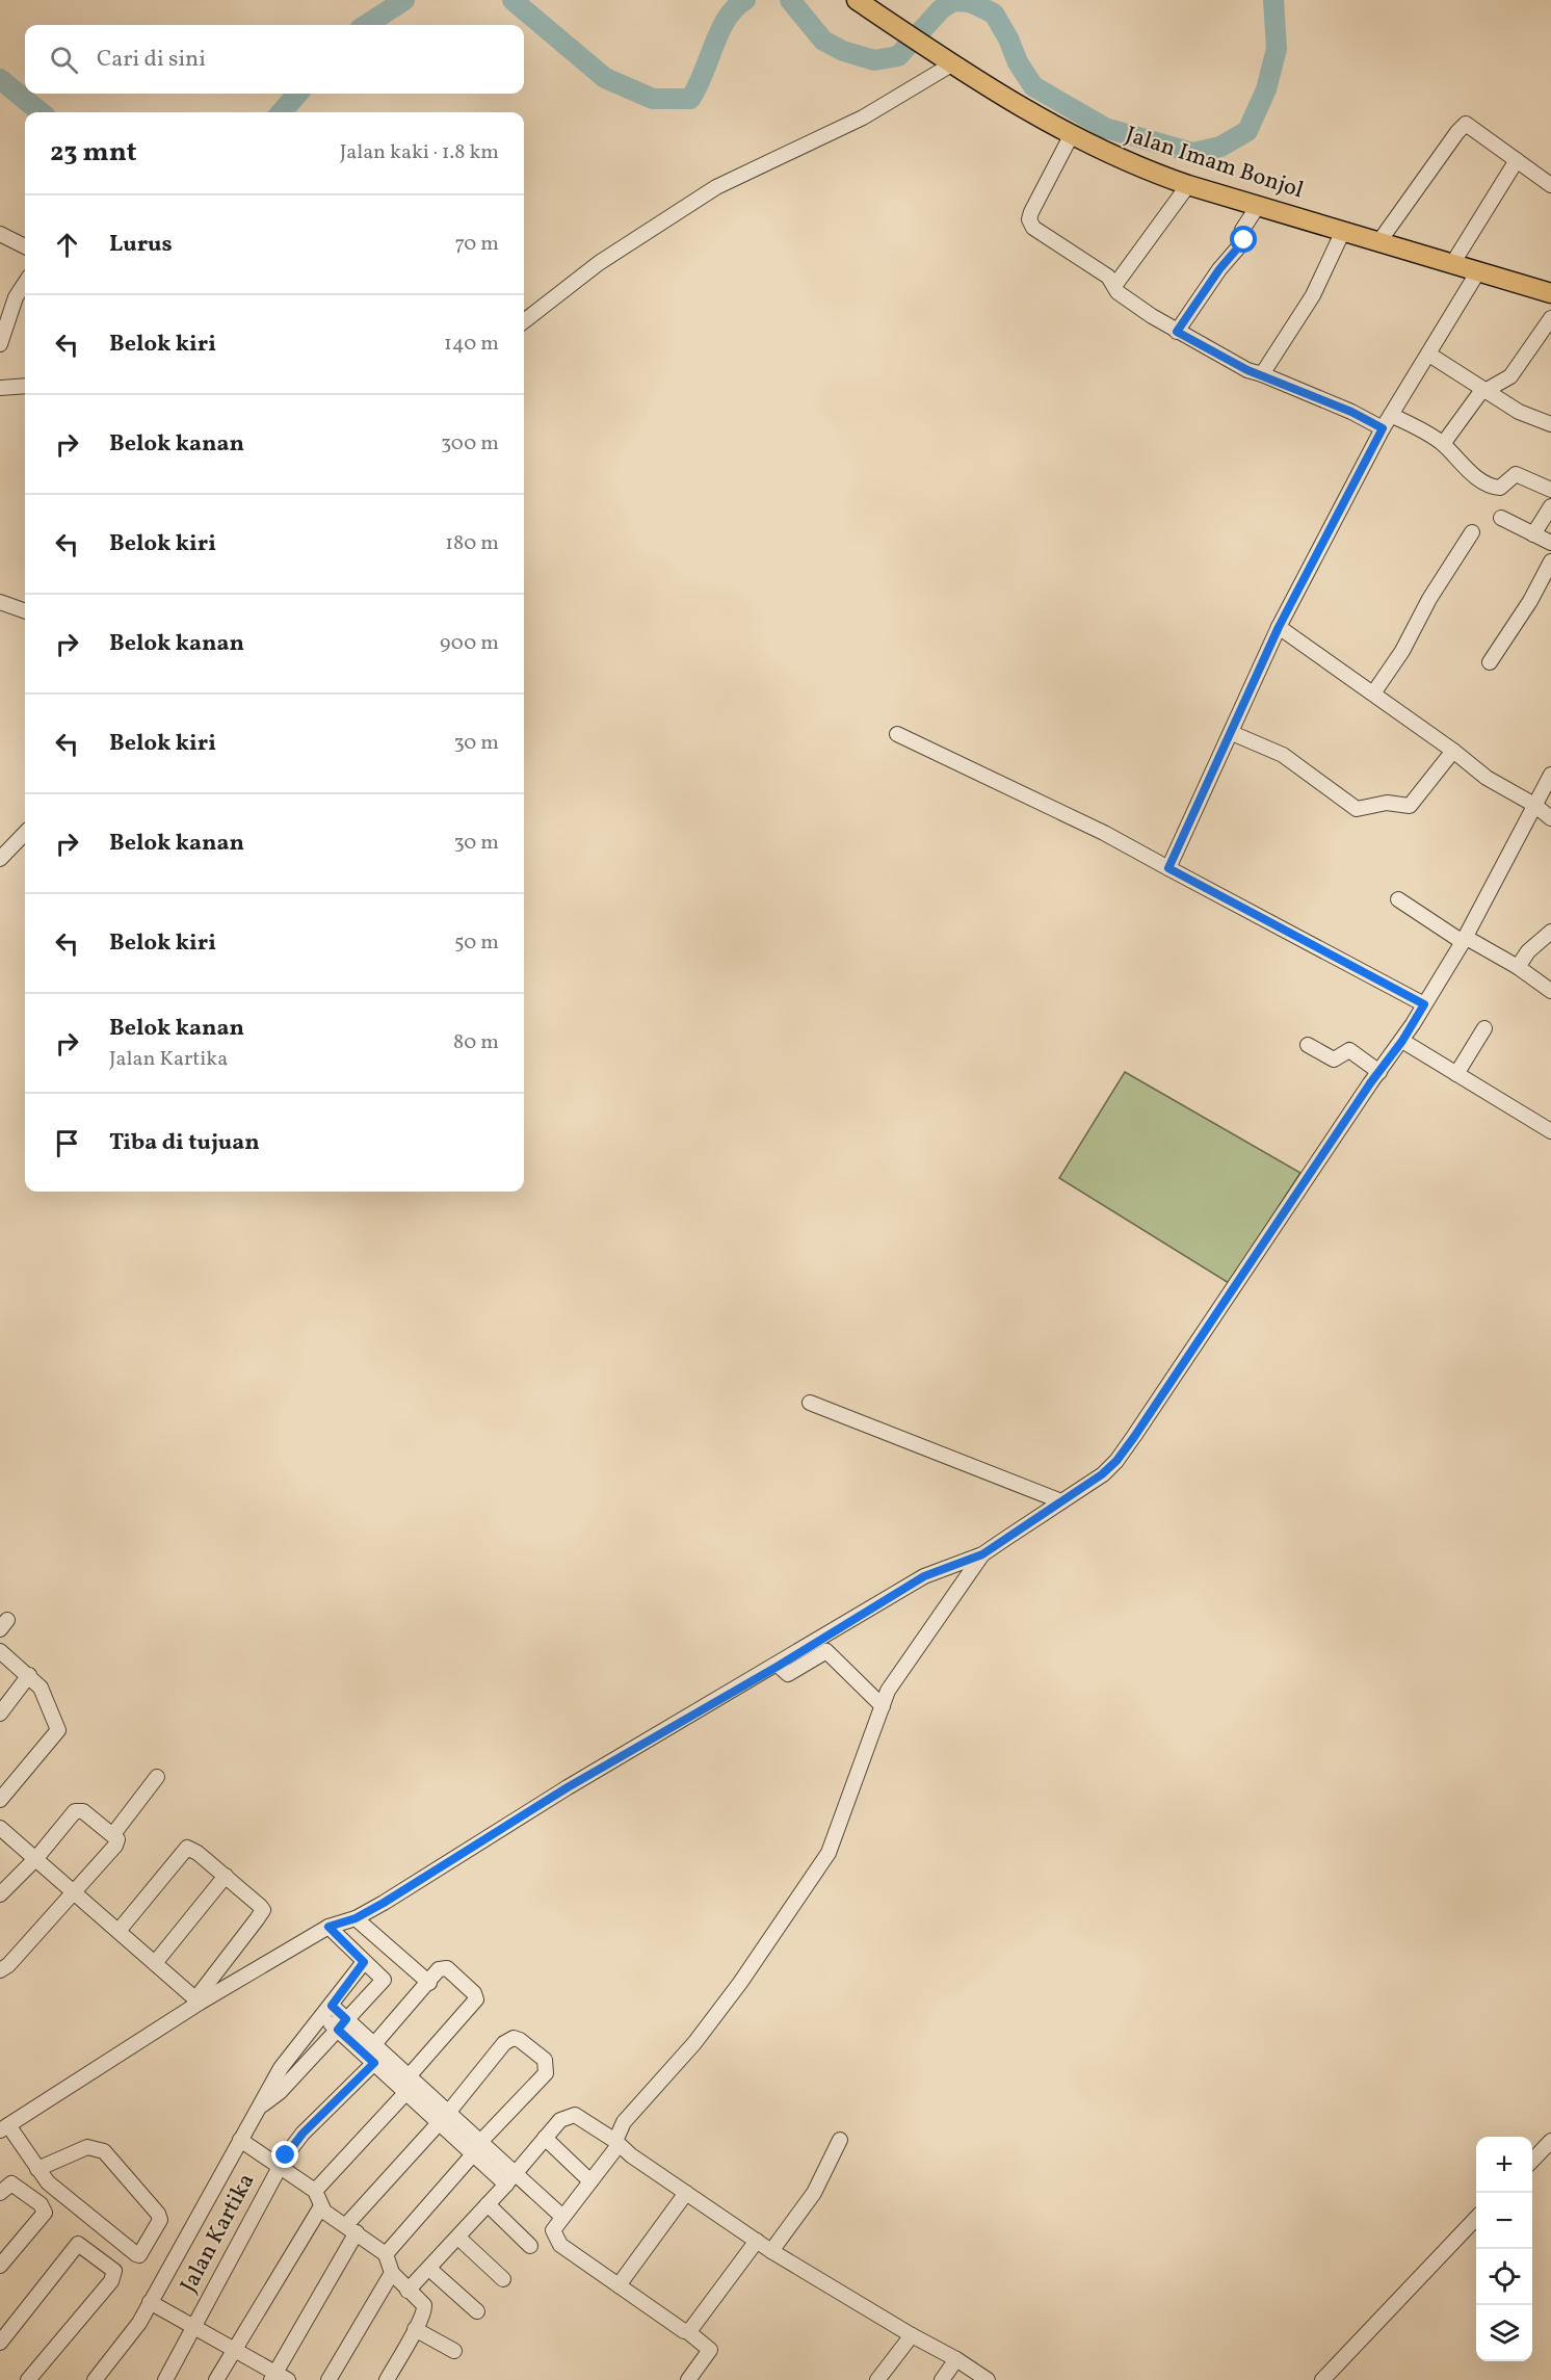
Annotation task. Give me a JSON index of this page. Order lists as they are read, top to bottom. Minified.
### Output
{"streets":{"main road":["Jalan Imam Bonjol"],"street":["Jalan Kartika"]},"page":{"search":"Cari di sini","heading":["23 mnt","Jalan kaki · 1.8 km"],"list":[["Lurus","70 m"],["Belok kiri","140 m"],["Belok kanan","300 m"],["Belok kiri","180 m"],["Belok kanan","900 m"],["Belok kiri","30 m"],["Belok kanan","30 m"],["Belok kiri","50 m"],["Belok kanan","Jalan Kartika","80 m"],"Tiba di tujuan"],"map_buttons":["+","−"]}}
